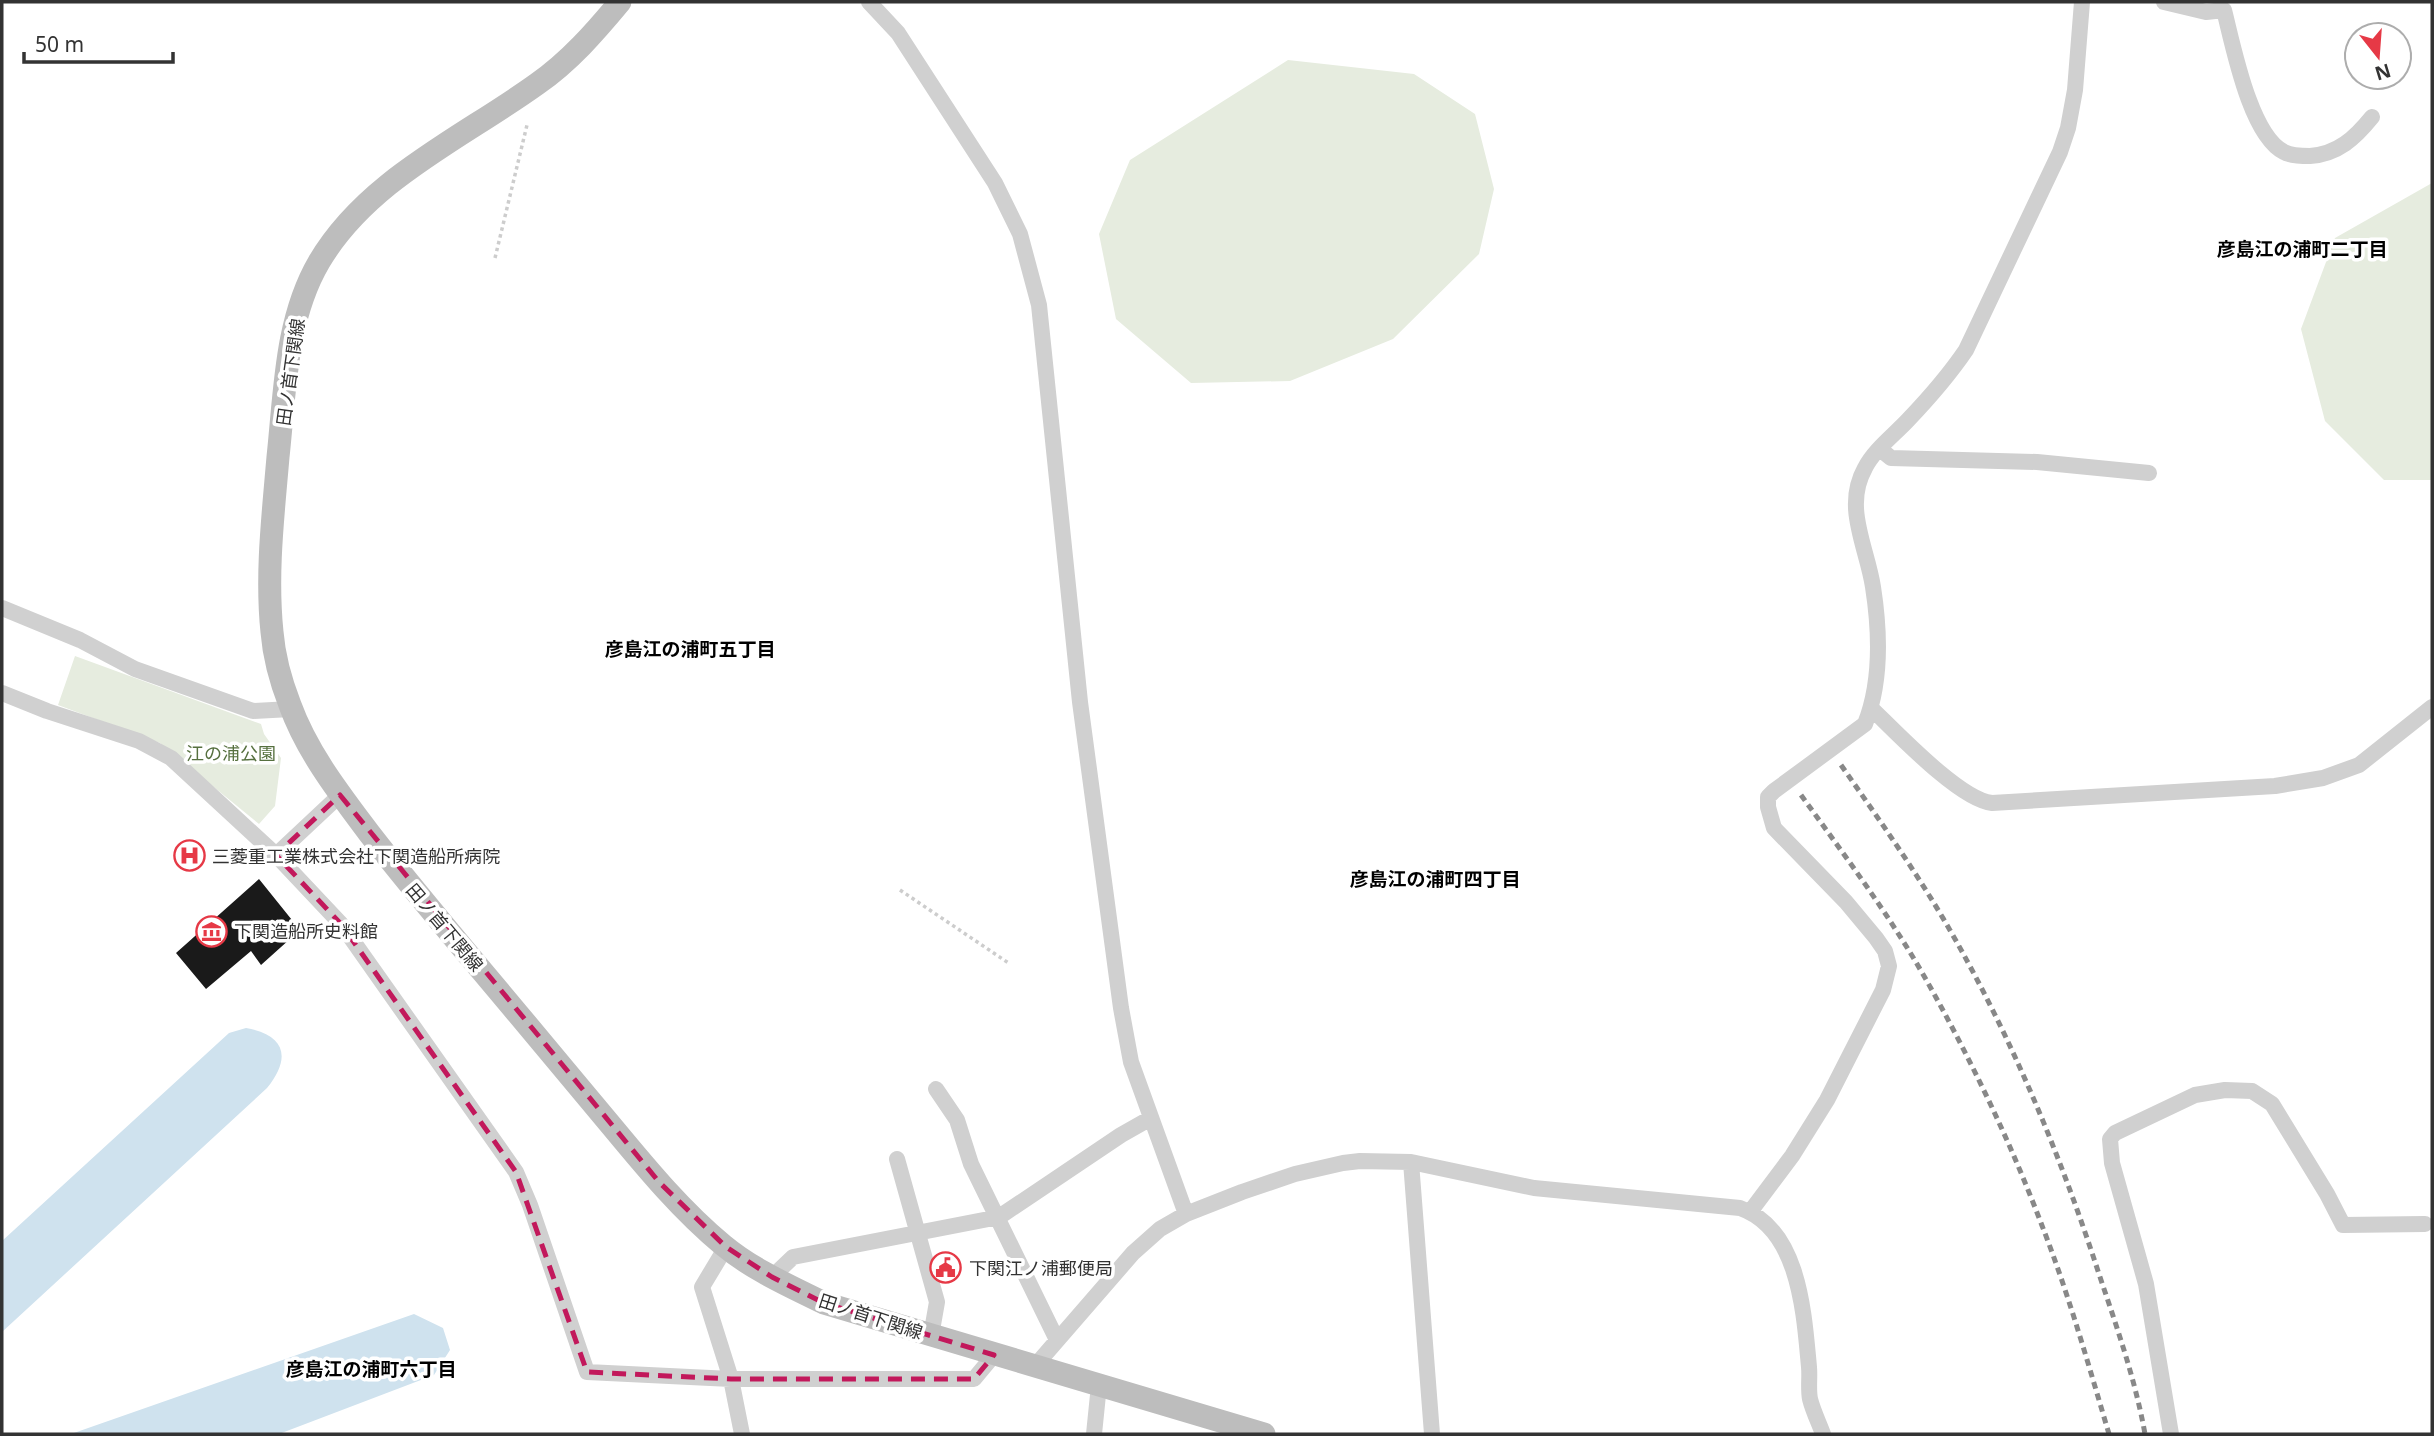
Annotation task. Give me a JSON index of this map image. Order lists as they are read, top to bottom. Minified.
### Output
{"streets":{"main road":["田ノ首下関線"]},"districts":["彦島江の浦町二丁目","彦島江の浦町五丁目","彦島江の浦町四丁目","彦島江の浦町六丁目"],"parks":["江の浦公園"],"places":{"hospital":["三菱重工業株式会社下関造船所病院"],"museum":["下関造船所史料館"],"public building":["下関江ノ浦郵便局"]},"scale_bar":"50 m","north":"bottom"}
